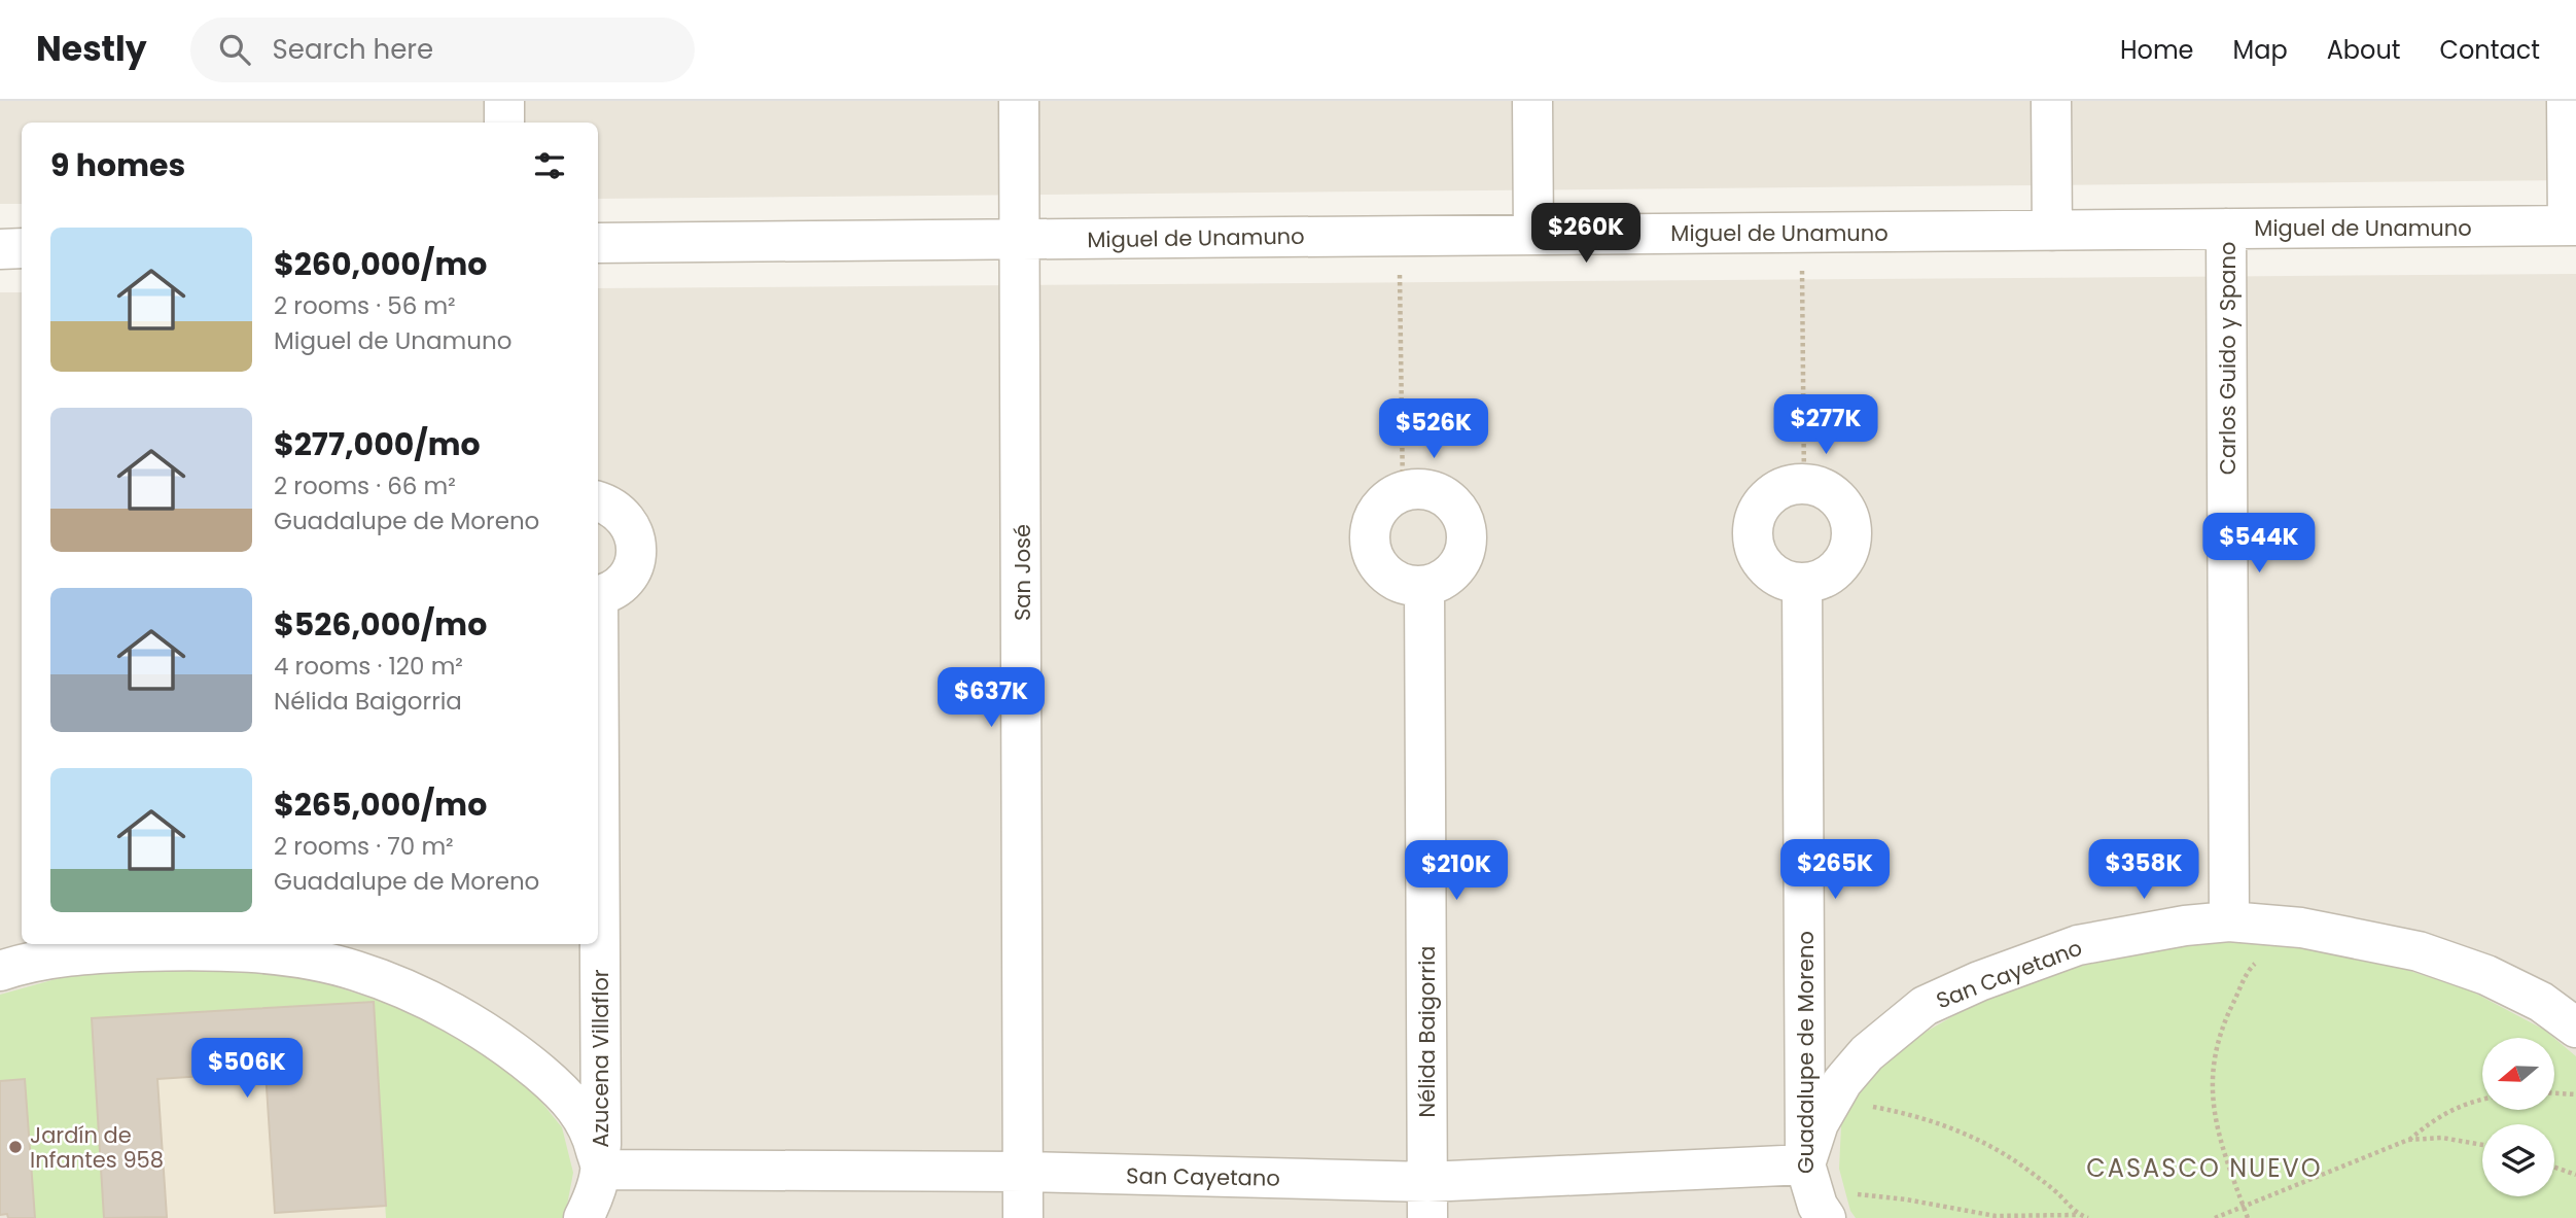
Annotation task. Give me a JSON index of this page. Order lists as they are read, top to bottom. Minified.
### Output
{"streets":{"street":["Miguel de Unamuno","Carlos Guido y Spano","San José","San Cayetano","Nélida Baigorria","Guadalupe de Moreno","Azucena Villaflor"]},"crossings":[["Miguel de Unamuno","Carlos Guido y Spano"],["Miguel de Unamuno","San José"],["Carlos Guido y Spano","San Cayetano"],["San José","San Cayetano"],["San Cayetano","Nélida Baigorria"],["San Cayetano","Guadalupe de Moreno"],["San Cayetano","Azucena Villaflor"]],"districts":["CASASCO NUEVO"],"places":["Jardín de Infantes 958"],"north":"left","page":{"header":"Nestly","search":"Search here","nav":["Home","Map","About","Contact"],"heading":"9 homes","price":["$260K","$277K","$526K","$544K","$637K","$265K","$358K","$210K","$506K"],"list":[{"name":"$260,000/mo","note":"2 rooms · 56 m² · Miguel de Unamuno"},{"name":"$277,000/mo","note":"2 rooms · 66 m² · Guadalupe de Moreno"},{"name":"$526,000/mo","note":"4 rooms · 120 m² · Nélida Baigorria"},{"name":"$265,000/mo","note":"2 rooms · 70 m² · Guadalupe de Moreno"}]}}
